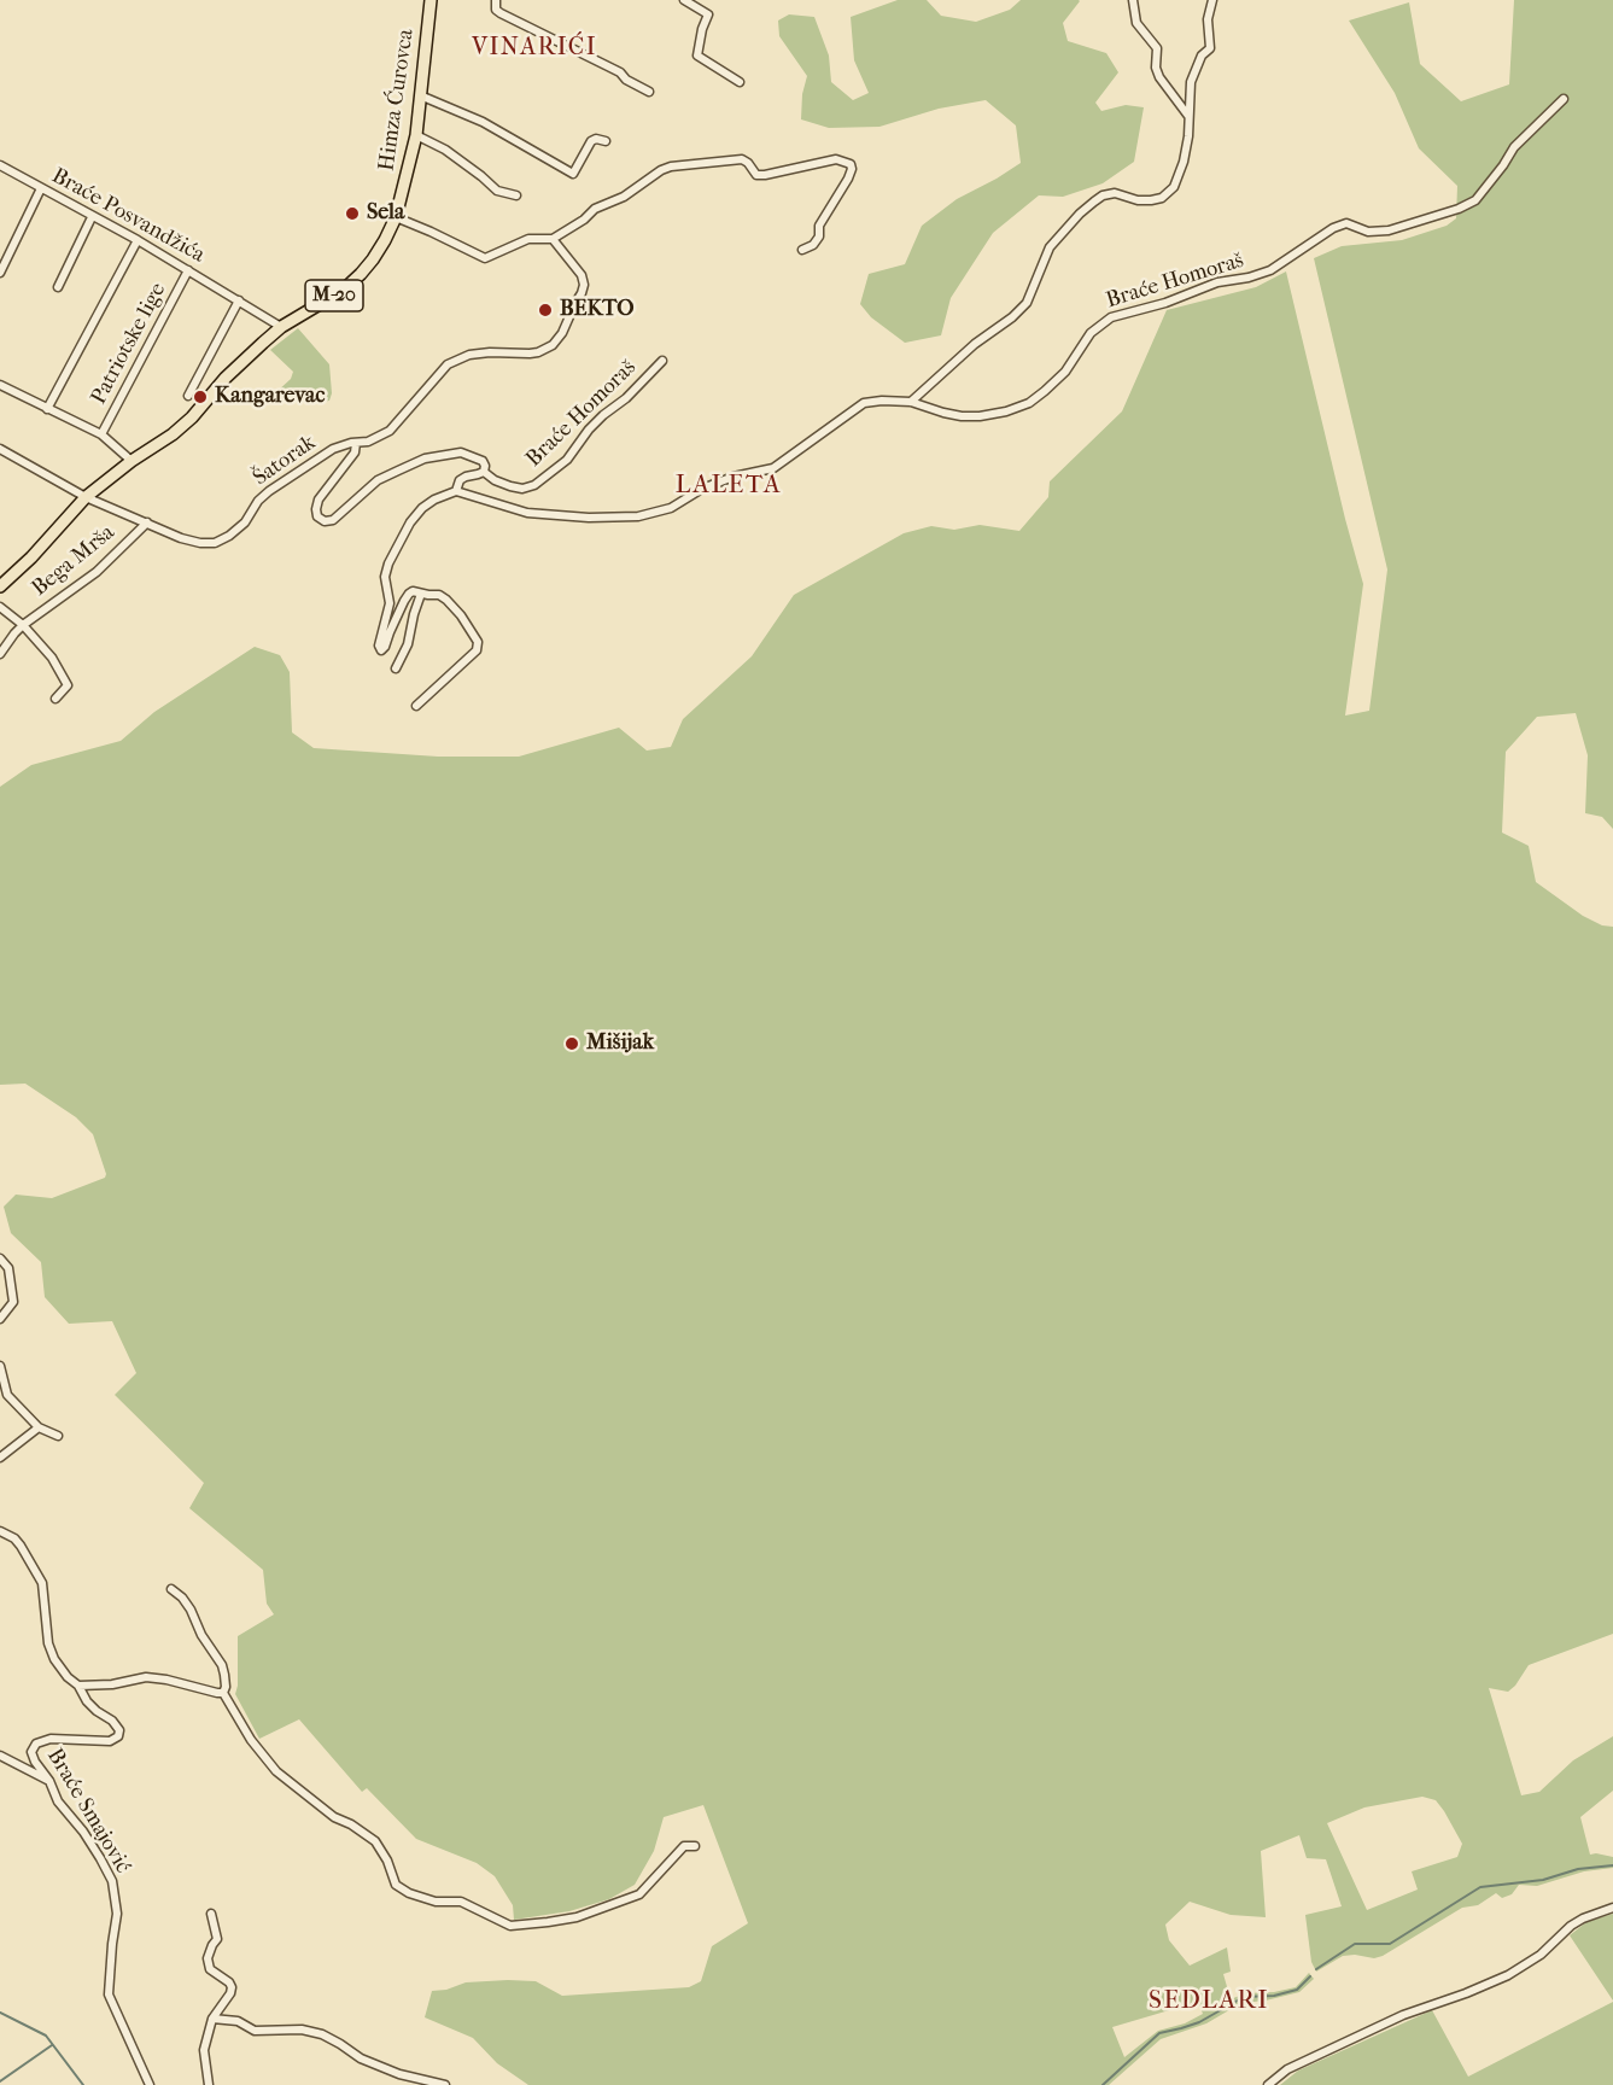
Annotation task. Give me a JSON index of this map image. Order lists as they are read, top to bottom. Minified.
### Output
{"streets":{"main road":["Himza Ćurovca","M-20"],"street":["Braće Posvandžića","Braće Homoraš","Patriotske lige","Šatorak","Bega Mrša","Braće Smajović"]},"crossings":[["Himza Ćurovca","Braće Posvandžića"],["Himza Ćurovca","M-20"],["Himza Ćurovca","Šatorak"],["Braće Posvandžića","Patriotske lige"],["Braće Homoraš","Šatorak"],["M-20","Šatorak"],["Šatorak","Bega Mrša"]],"districts":["VINARIĆI","LALETA","SEDLARI"],"places":["Sela","BEKTO","Kangarevac","Mišijak"]}
